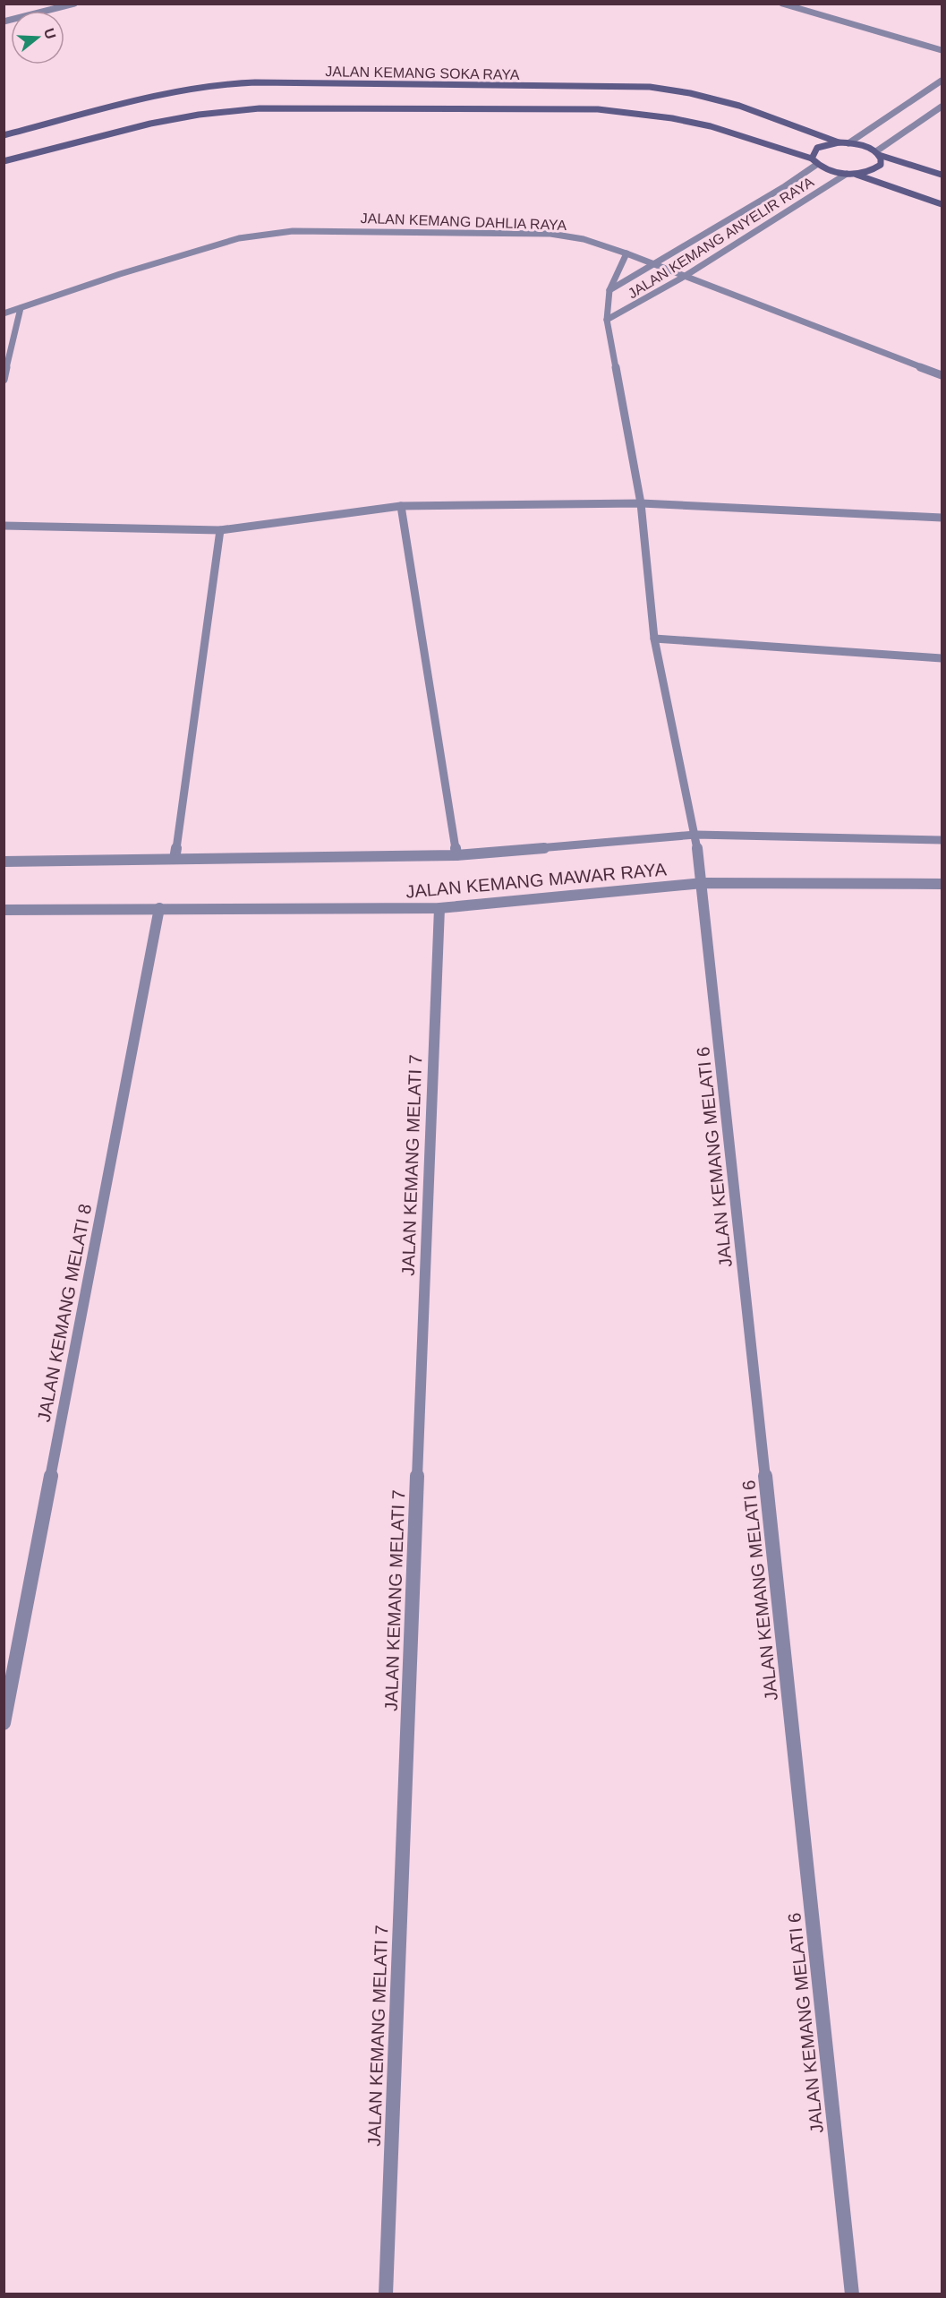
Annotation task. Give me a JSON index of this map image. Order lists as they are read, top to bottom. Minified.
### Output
{"streets":{"street":["JALAN KEMANG SOKA RAYA","JALAN KEMANG DAHLIA RAYA","JALAN KEMANG ANYELIR RAYA","JALAN KEMANG MAWAR RAYA","JALAN KEMANG MELATI 6","JALAN KEMANG MELATI 7","JALAN KEMANG MELATI 8"]},"crossings":[["JALAN KEMANG DAHLIA RAYA","JALAN KEMANG ANYELIR RAYA"],["JALAN KEMANG DAHLIA RAYA","JALAN KEMANG MELATI 6"],["JALAN KEMANG ANYELIR RAYA","JALAN KEMANG MELATI 6"],["JALAN KEMANG MAWAR RAYA","JALAN KEMANG MELATI 6"],["JALAN KEMANG MAWAR RAYA","JALAN KEMANG MELATI 7"],["JALAN KEMANG MAWAR RAYA","JALAN KEMANG MELATI 8"]],"north":"right"}
